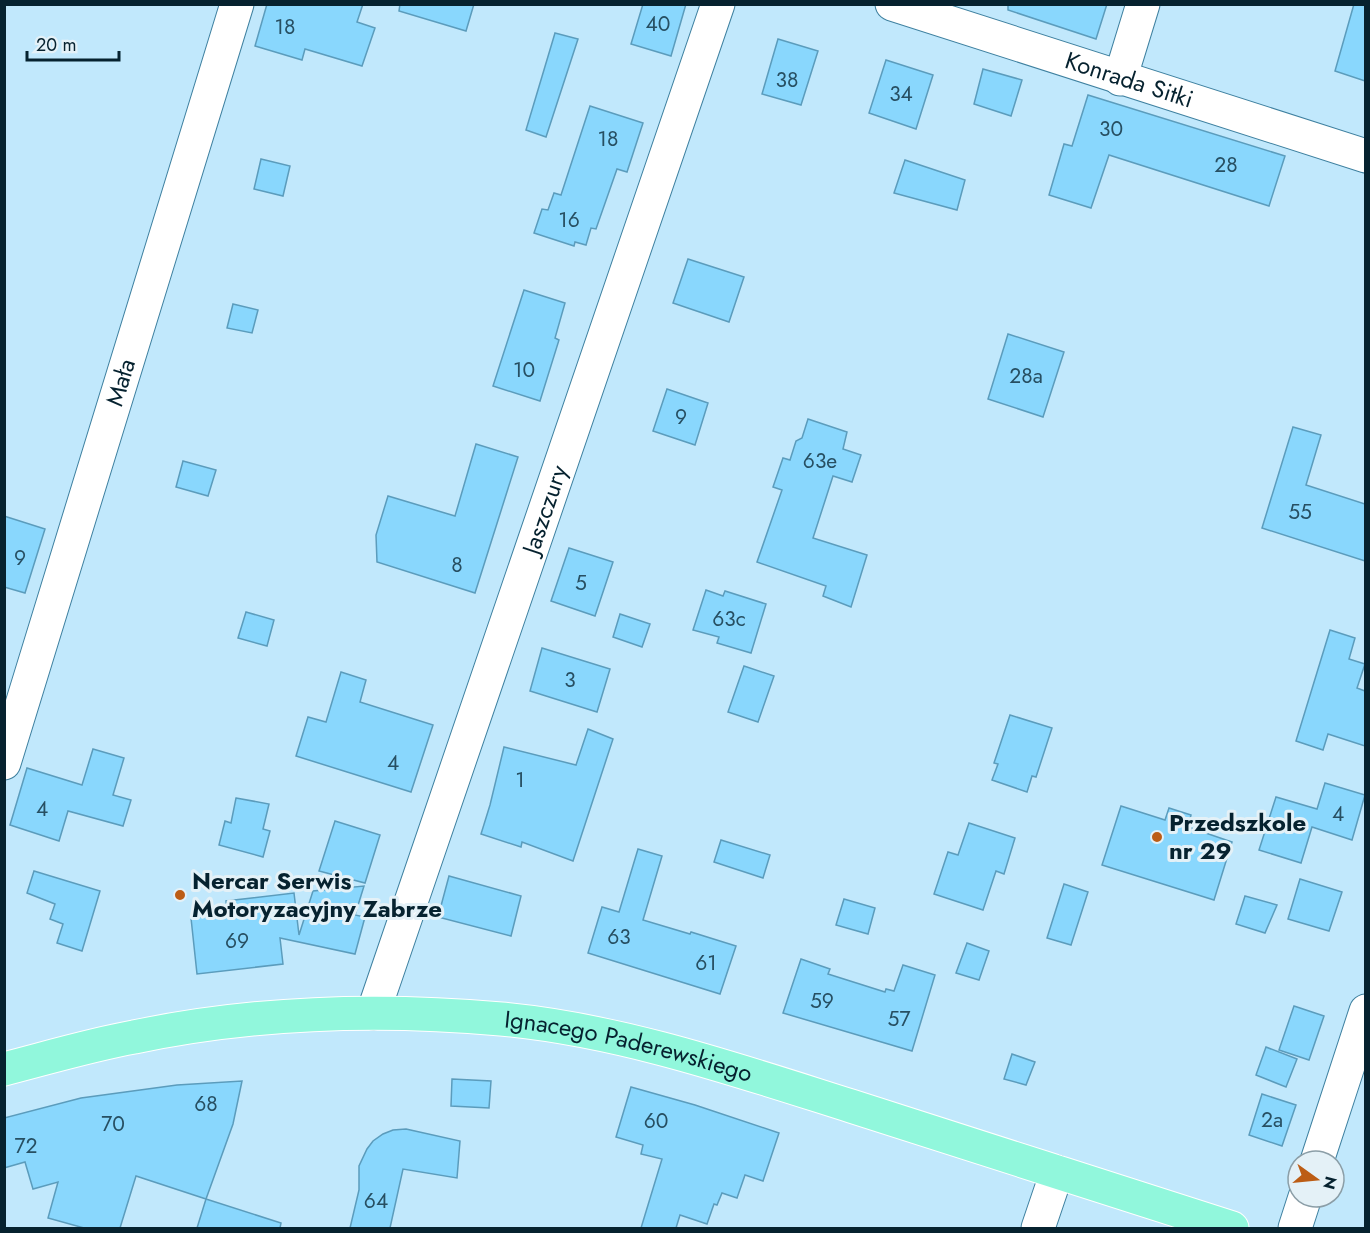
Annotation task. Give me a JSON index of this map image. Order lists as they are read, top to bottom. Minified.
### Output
{"streets":{"main road":["Ignacego Paderewskiego"],"street":["Konrada Sitki","Mała","Jaszczury"]},"crossings":[["Jaszczury","Ignacego Paderewskiego"]],"places":["Przedszkole nr 29","Nercar Serwis Motoryzacyjny Zabrze"],"house_numbers":["40","18","38","34","30","18","28","16","10","28a","9","63e","55","9","8","5","63c","3","4","1","4","4","63","69","61","59","57","68","2a","60","70","72","64"],"scale_bar":"20 m","north":"right"}
